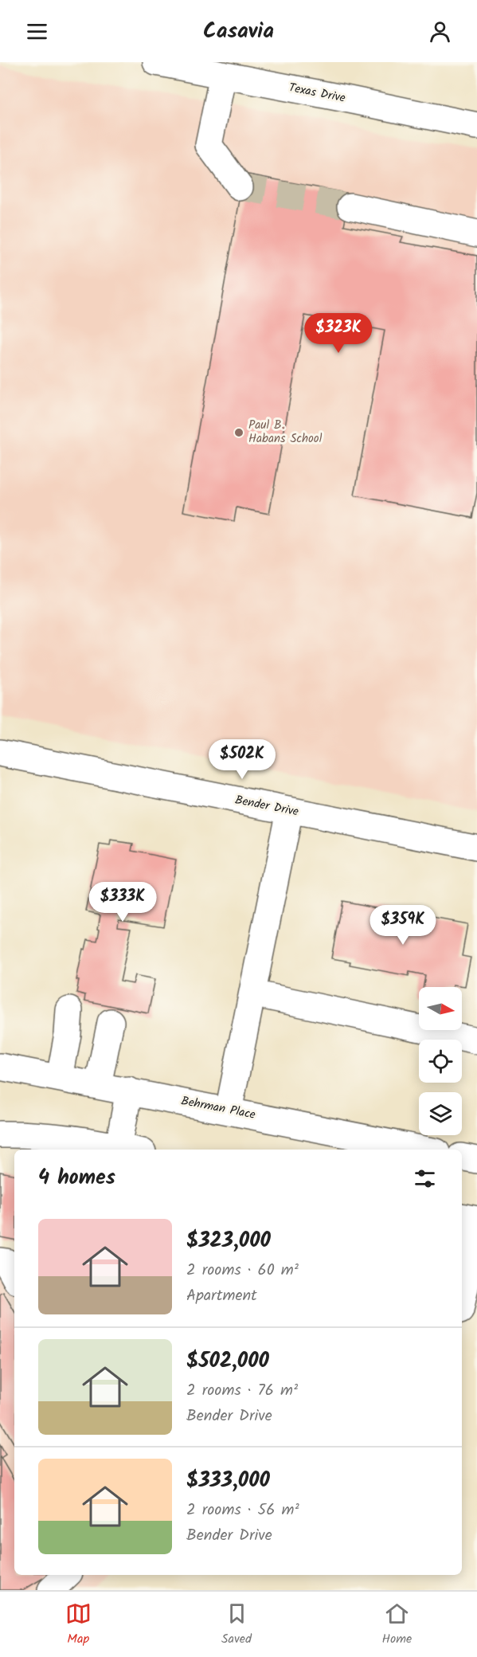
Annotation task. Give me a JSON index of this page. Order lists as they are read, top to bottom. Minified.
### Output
{"streets":{"street":["Texas Drive","Bender Drive","Behrman Place"]},"places":["Paul B. Habans School"],"north":"right","page":{"header":"Casavia","price":["$323K","$502K","$333K","$359K"],"heading":"4 homes","list":[{"name":"$323,000","note":"2 rooms · 60 m² · Apartment"},{"name":"$502,000","note":"2 rooms · 76 m² · Bender Drive"},{"name":"$333,000","note":"2 rooms · 56 m² · Bender Drive"}],"tabs":["Map","Saved","Home"]}}
